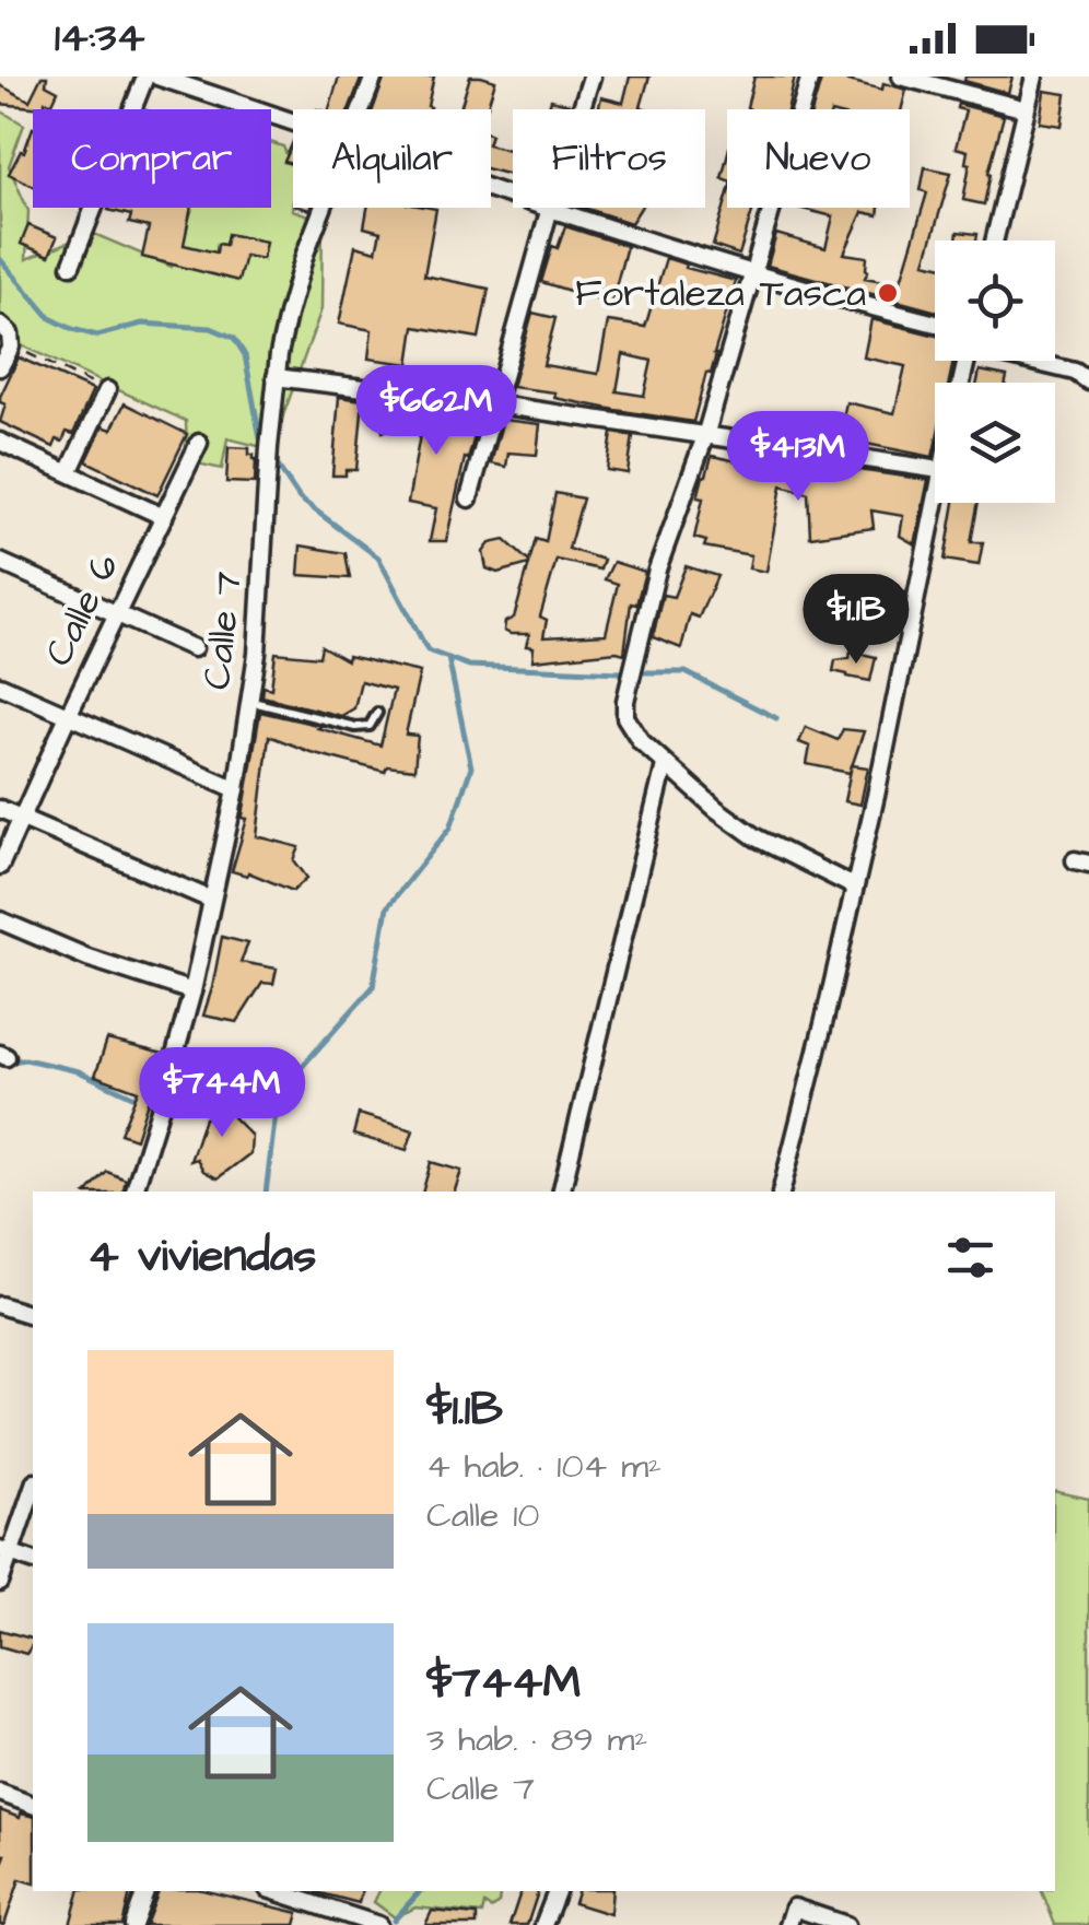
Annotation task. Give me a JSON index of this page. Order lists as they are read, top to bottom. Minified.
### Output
{"streets":{"street":["Calle 6","Calle 7"]},"places":["Fortaleza Tasca"],"page":{"status":"14:34","chip":["Comprar","Alquilar","Filtros","Nuevo"],"price":["$662M","$413M","$1.1B","$744M"],"heading":"4 viviendas","list":[{"name":"$1.1B","note":"4 hab. · 104 m² · Calle 10"},{"name":"$744M","note":"3 hab. · 89 m² · Calle 7"}]}}
